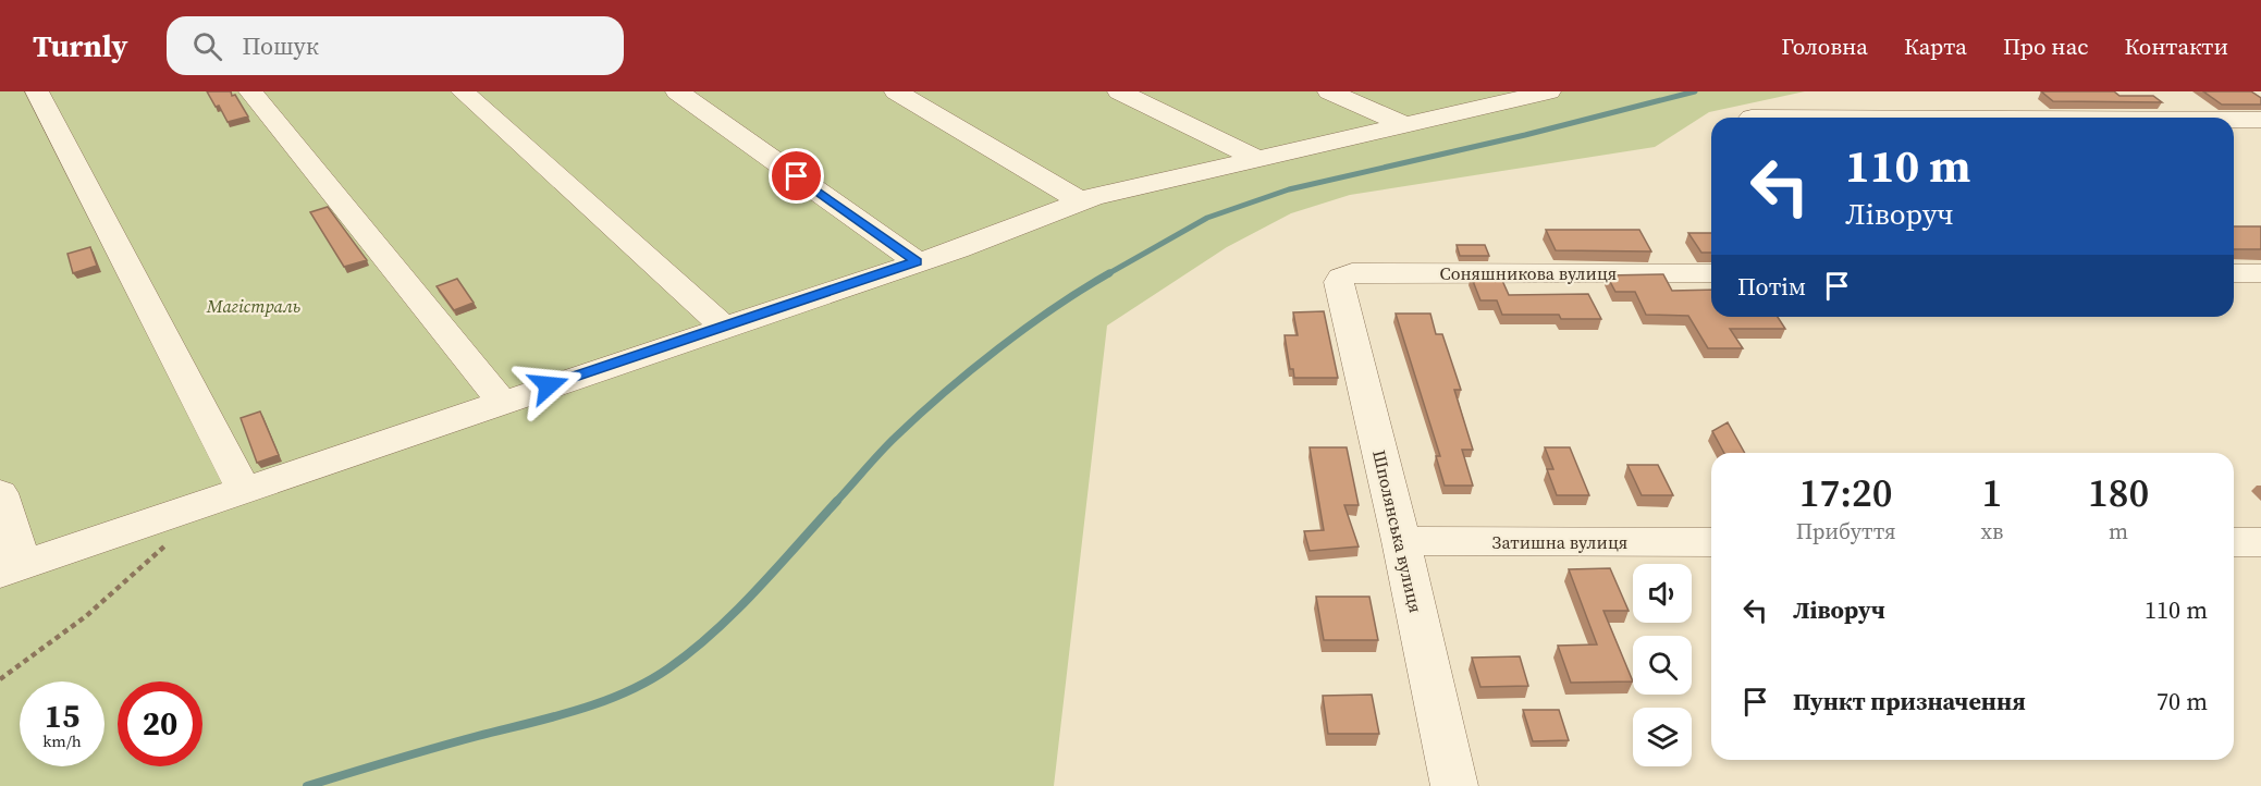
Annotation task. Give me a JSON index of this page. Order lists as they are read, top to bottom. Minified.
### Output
{"streets":{"street":["Соняшникова вулиця","Шполянська вулиця","Затишна вулиця"]},"crossings":[["Соняшникова вулиця","Шполянська вулиця"],["Шполянська вулиця","Затишна вулиця"]],"parks":["Магістраль"],"page":{"header":"Turnly","search":"Пошук","nav":["Головна","Карта","Про нас","Контакти"],"turn":["110 m","Ліворуч"],"then":"Потім","eta":["17:20","Прибуття","1","хв","180","m"],"list":[{"name":"Ліворуч","value":"110 m"},{"name":"Пункт призначення","value":"70 m"}],"speed":"15 km/h","limit":"20"}}
